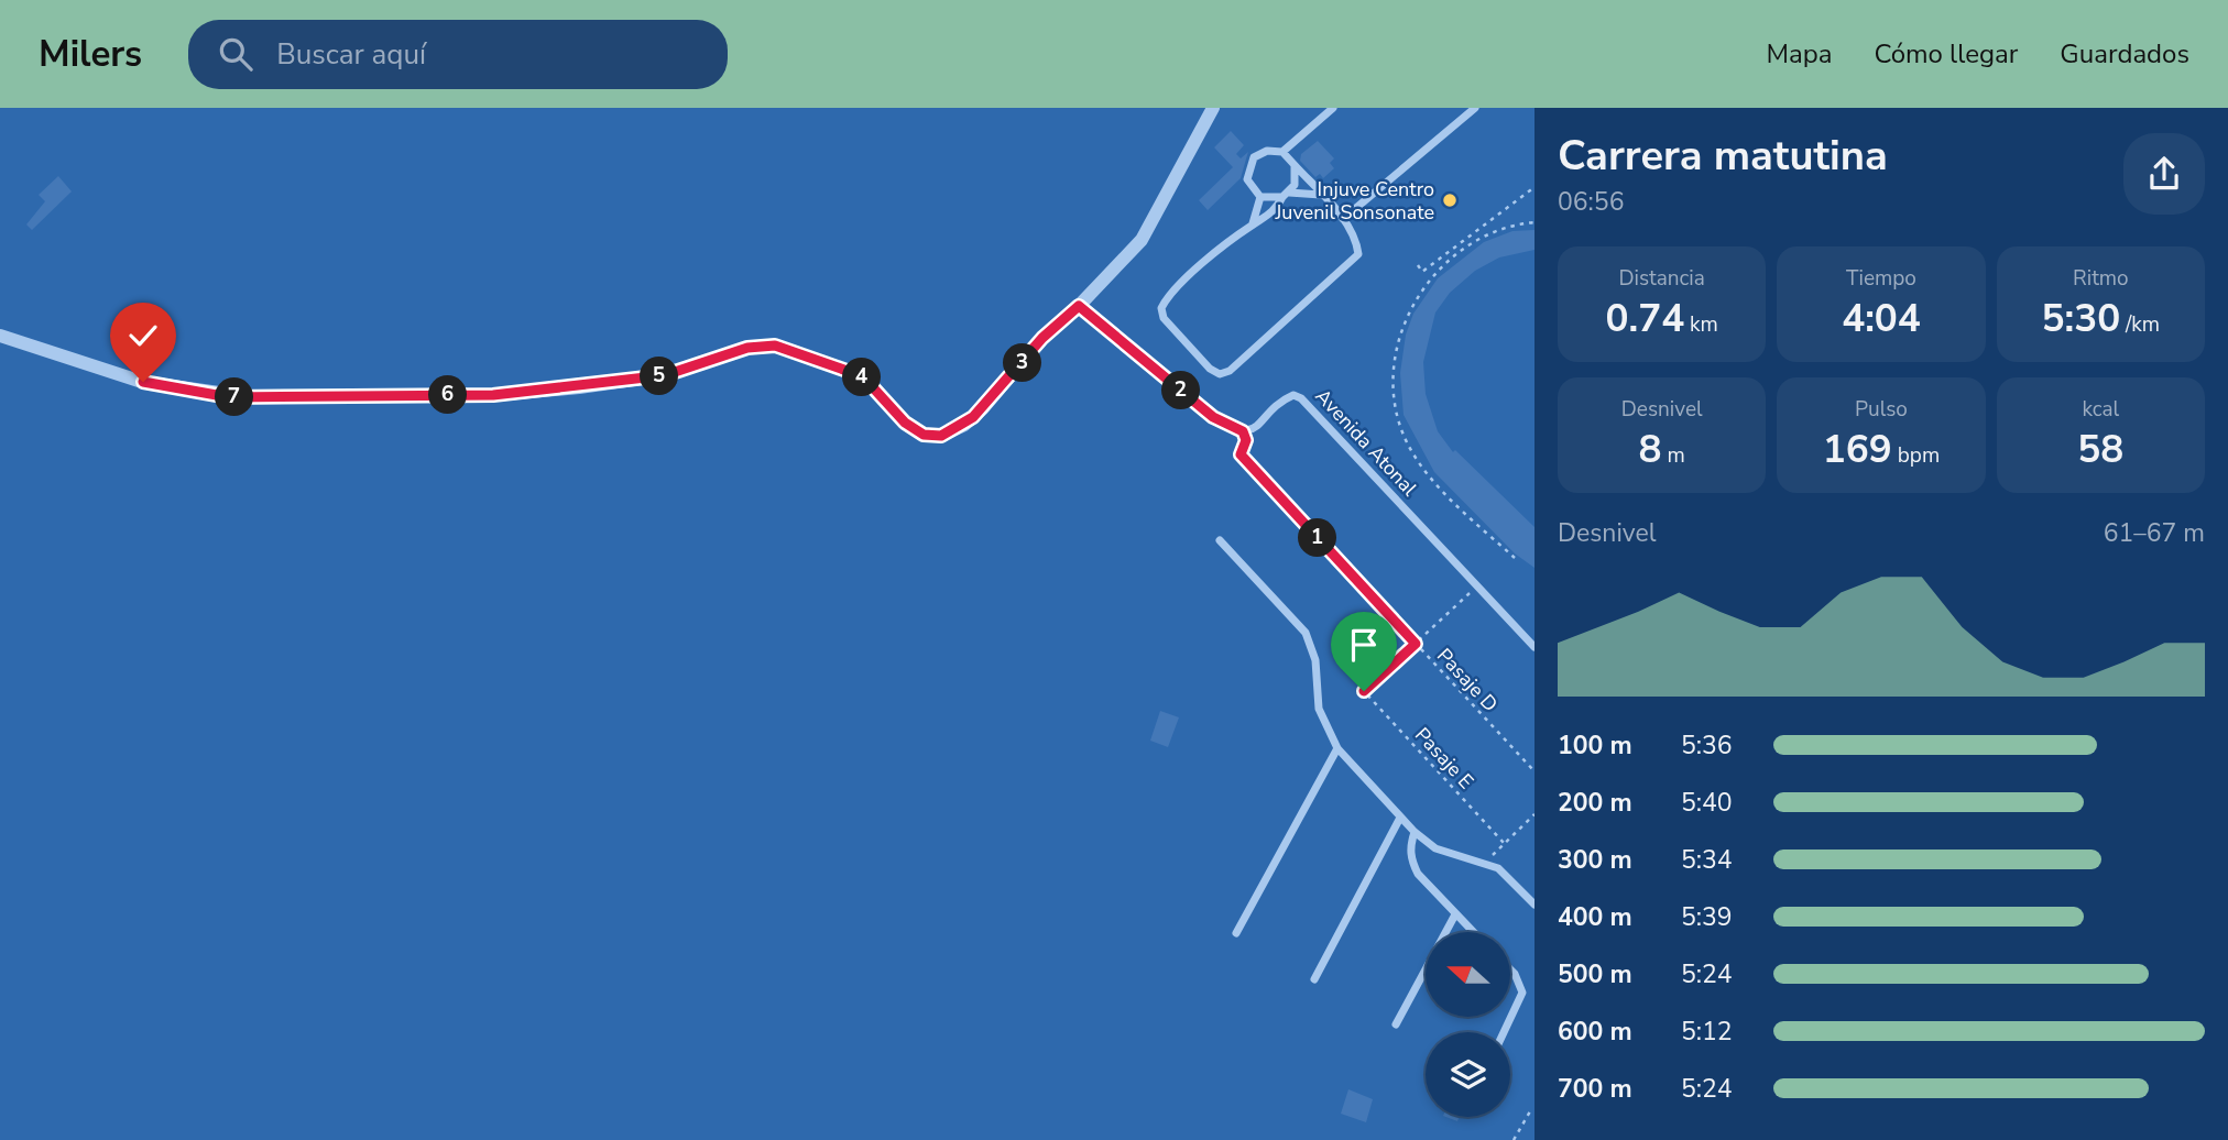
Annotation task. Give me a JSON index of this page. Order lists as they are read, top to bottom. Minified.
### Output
{"streets":{"street":["Avenida Atonal"],"path":["Pasaje D","Pasaje E"]},"crossings":[["Avenida Atonal","Pasaje D"],["Pasaje D","Pasaje E"]],"places":["Injuve Centro Juvenil Sonsonate"],"north":"left","page":{"header":"Milers","search":"Buscar aquí","nav":["Mapa","Cómo llegar","Guardados"],"heading":["Carrera matutina","06:56"],"stats":[["Distancia","0.74 km"],["Tiempo","4:04"],["Ritmo","5:30 /km"],["Desnivel","8 m"],["Pulso","169 bpm"],["kcal","58"]],"pins":["3","5","4","2","6","7","1"],"chart":["Desnivel","61–67 m"],"list":[{"name":"100 m","note":"5:36"},{"name":"200 m","note":"5:40"},{"name":"300 m","note":"5:34"},{"name":"400 m","note":"5:39"},{"name":"500 m","note":"5:24"},{"name":"600 m","note":"5:12"},{"name":"700 m","note":"5:24"}]}}
